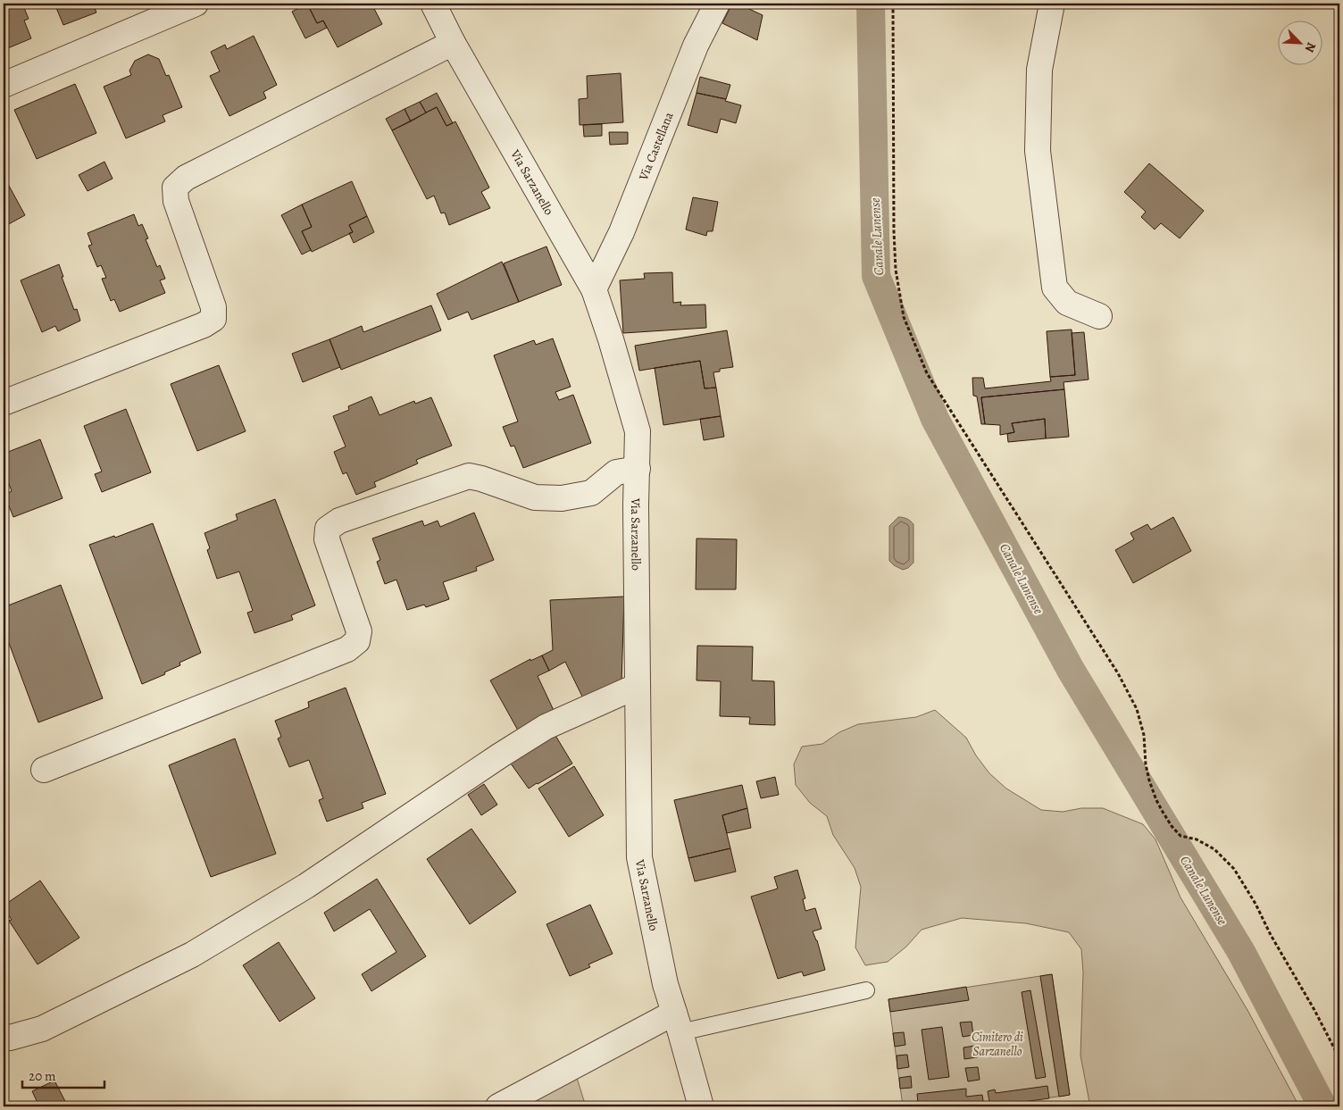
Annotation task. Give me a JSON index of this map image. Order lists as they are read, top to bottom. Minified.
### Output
{"streets":{"street":["Via Castellana","Via Sarzanello"]},"crossings":[["Via Castellana","Via Sarzanello"]],"water":["Canale Lunense"],"parks":["Cimitero di Sarzanello"],"scale_bar":"20 m","north":"bottom right"}
